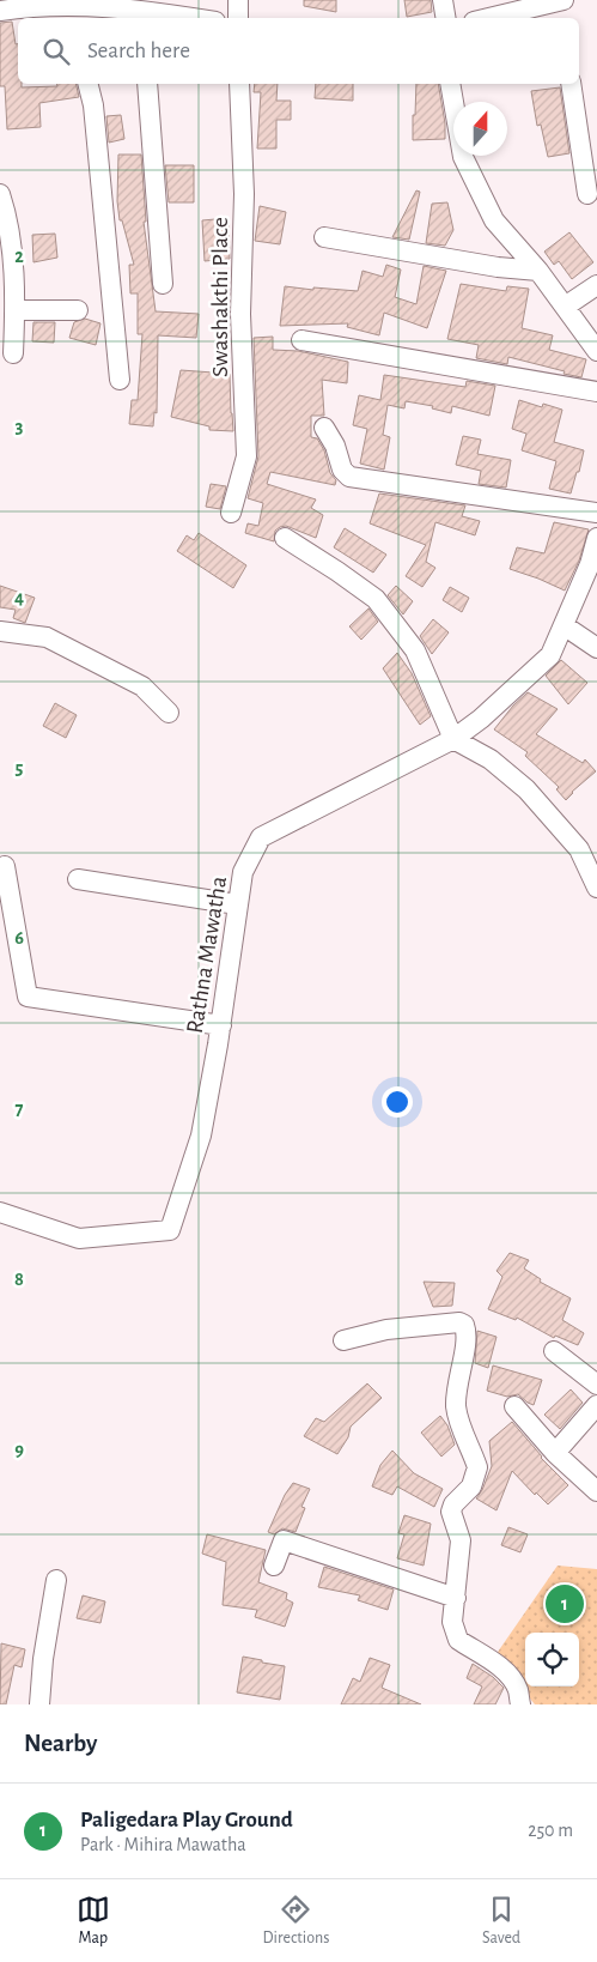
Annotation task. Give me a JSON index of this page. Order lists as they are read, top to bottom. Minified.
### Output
{"streets":{"street":["Swashakthi Place","Rathna Mawatha"]},"north":"top","page":{"search":"Search here","pins":"1","heading":"Nearby","list":[{"mark":"1","name":"Paligedara Play Ground","note":"Park · Mihira Mawatha","value":"250 m"}],"nav":["Map","Directions","Saved"]},"grid":{"rows":["2","3","4","5","6","7","8","9"]}}
